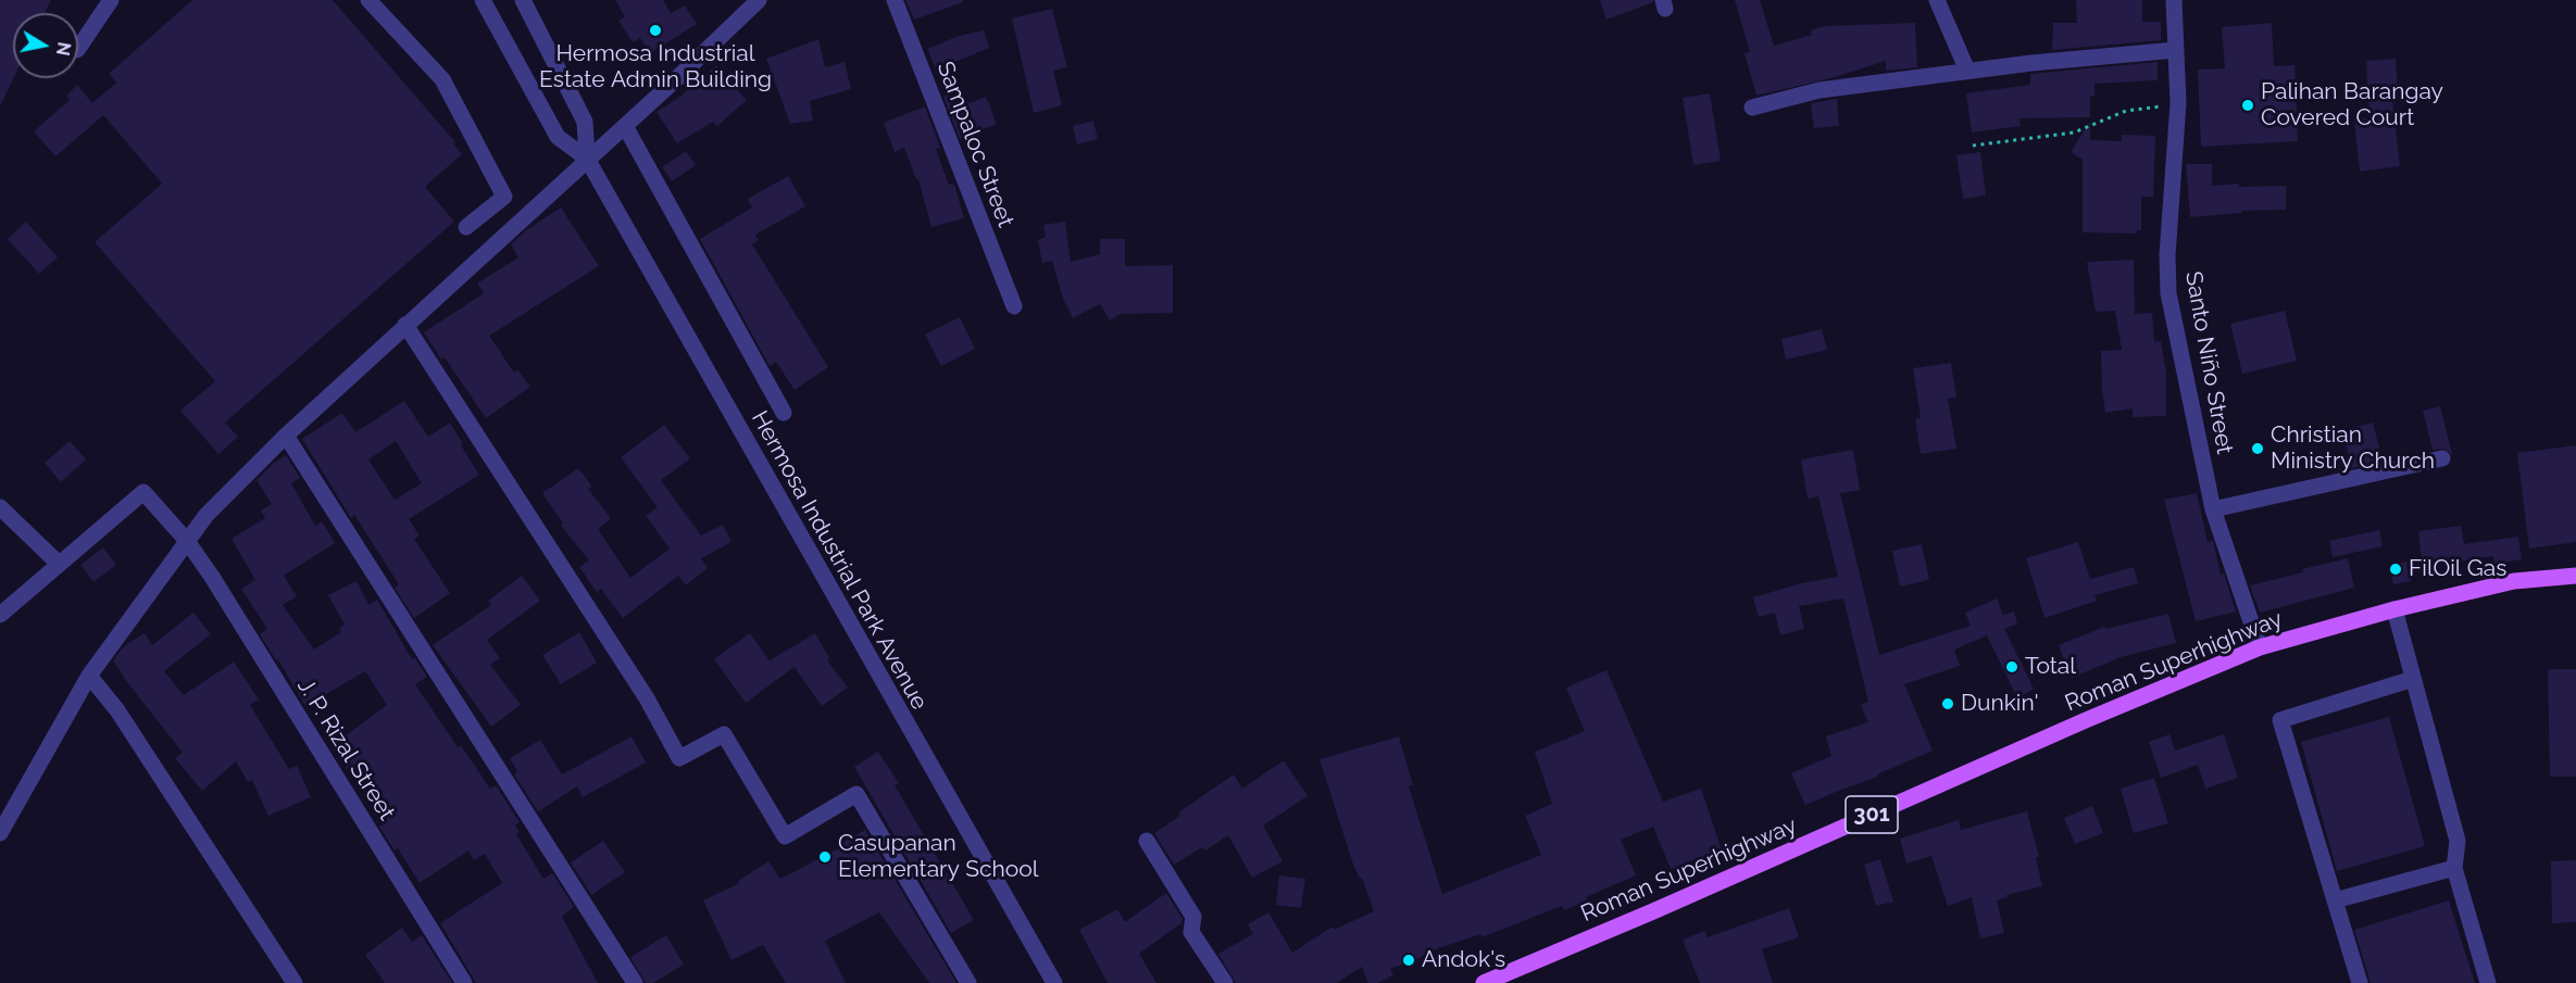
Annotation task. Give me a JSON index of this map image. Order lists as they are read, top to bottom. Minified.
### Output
{"streets":{"main road":["Roman Superhighway","301"],"street":["Sampaloc Street","Santo Niño Street","Hermosa Industrial Park Avenue","J. P. Rizal Street"]},"crossings":[["Santo Niño Street","Roman Superhighway"]],"places":["Hermosa Industrial Estate Admin Building","Palihan Barangay Covered Court","Christian Ministry Church","FilOil Gas","Total","Dunkin'","Casupanan Elementary School","Andok's"],"north":"right"}
